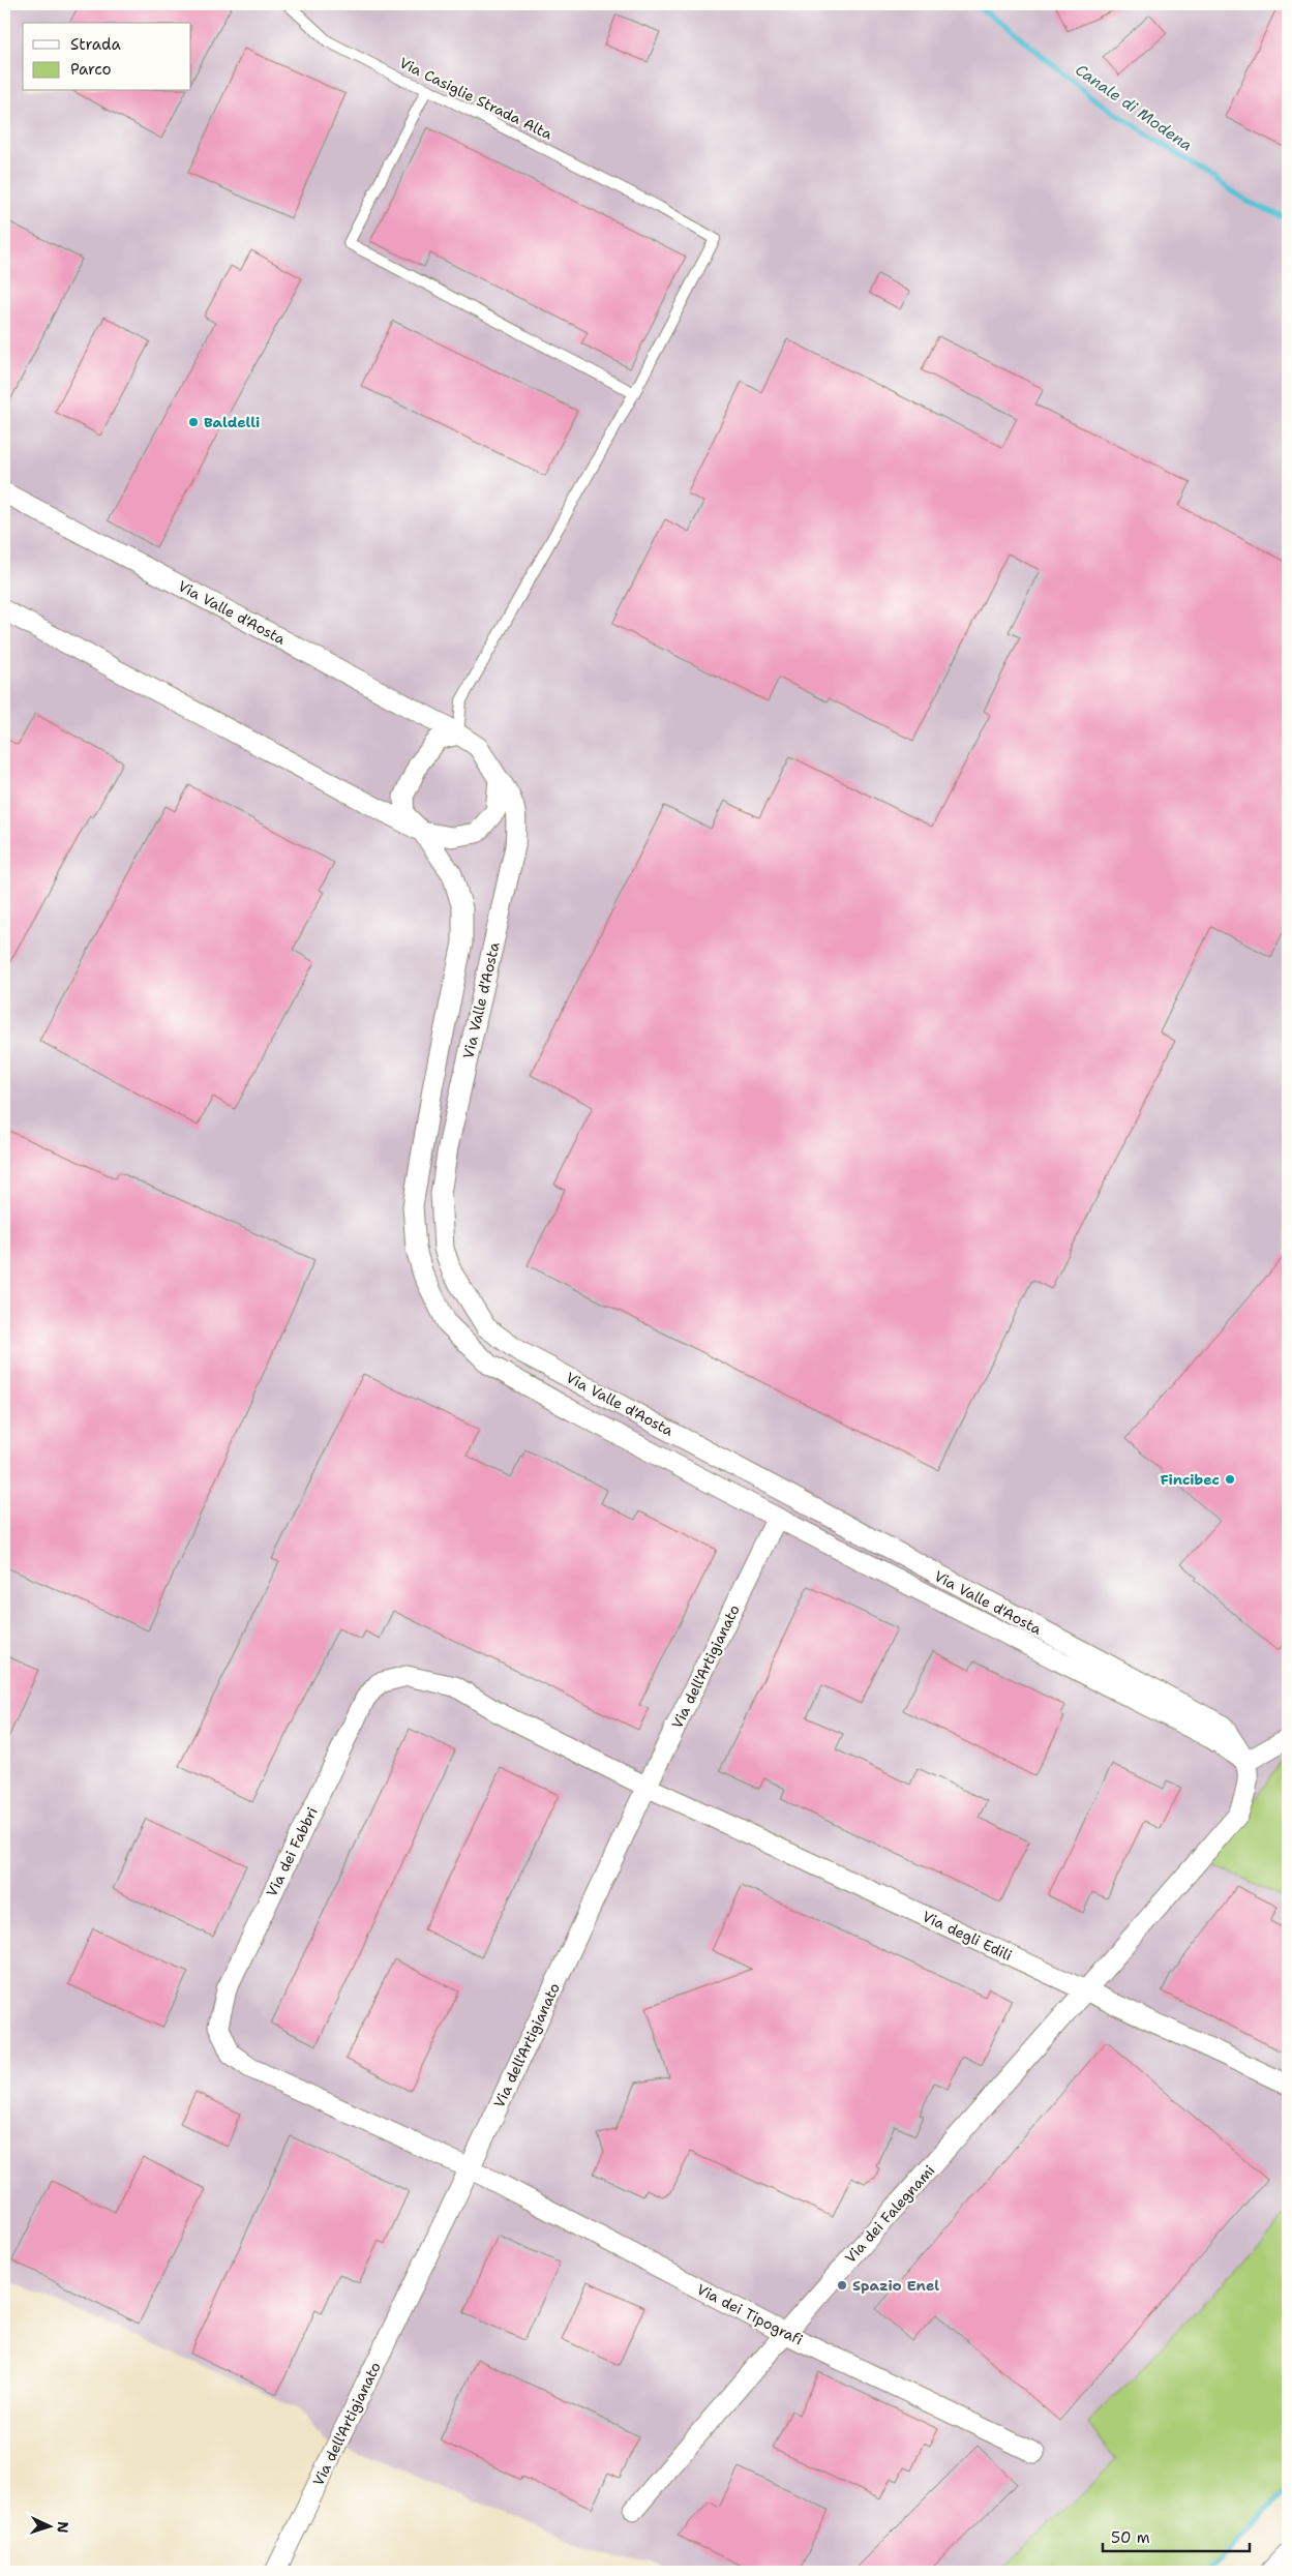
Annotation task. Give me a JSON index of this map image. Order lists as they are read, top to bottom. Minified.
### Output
{"streets":{"street":["Via Valle d'Aosta","Via dell'Artigianato","Via dei Fabbri","Via degli Edili","Via dei Falegnami","Via dei Tipografi"],"lane":["Via Casiglie Strada Alta"]},"crossings":[["Via Valle d'Aosta","Via dell'Artigianato"],["Via Valle d'Aosta","Via degli Edili"],["Via Valle d'Aosta","Via dei Falegnami"],["Via dell'Artigianato","Via dei Fabbri"],["Via dell'Artigianato","Via degli Edili"],["Via dell'Artigianato","Via dei Tipografi"],["Via dei Fabbri","Via degli Edili"],["Via dei Fabbri","Via dei Tipografi"],["Via degli Edili","Via dei Falegnami"],["Via dei Falegnami","Via dei Tipografi"]],"water":["Canale di Modena"],"places":["Baldelli","Fincibec","Spazio Enel"],"legend":["Strada","Parco"],"scale_bar":"50 m","north":"right"}
